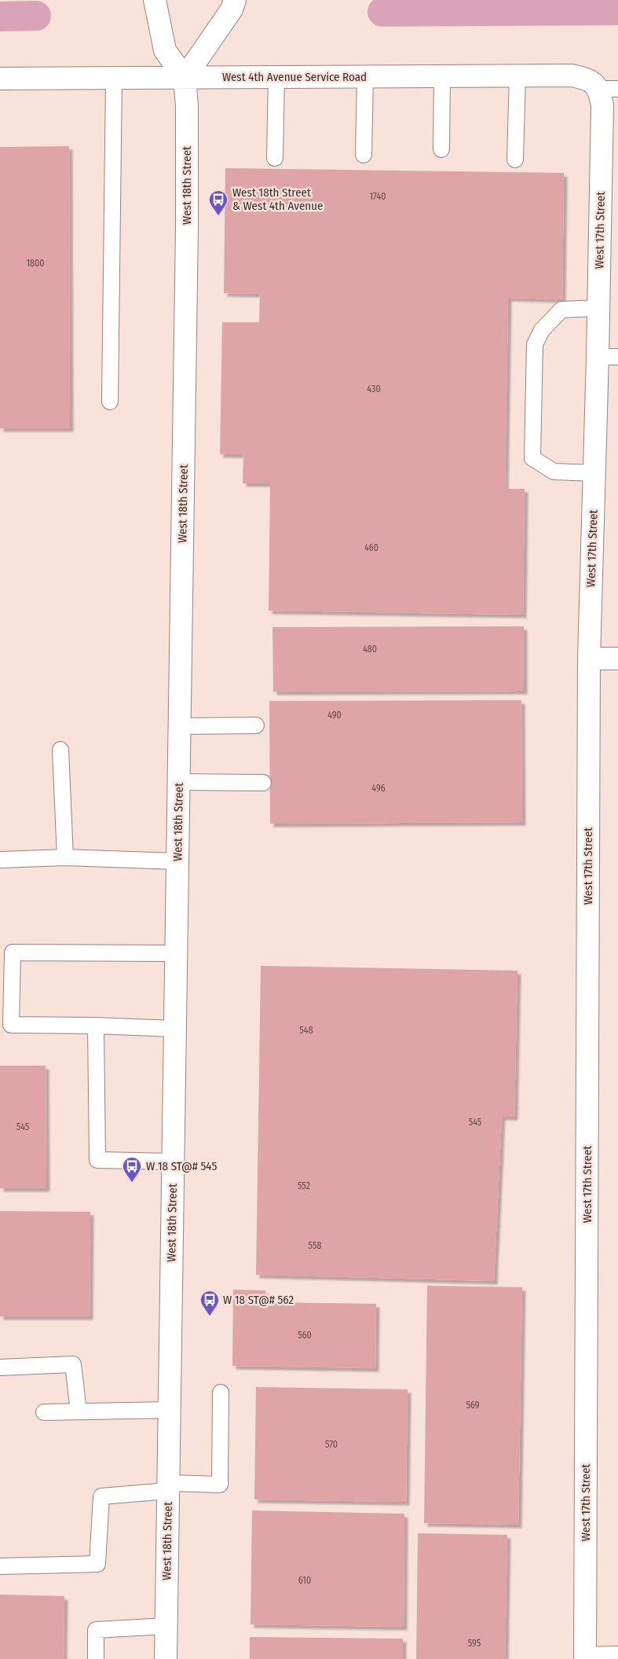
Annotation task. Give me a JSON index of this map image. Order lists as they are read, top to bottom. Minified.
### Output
{"streets":{"street":["West 4th Avenue Service Road","West 18th Street","West 17th Street"]},"crossings":[["West 4th Avenue Service Road","West 18th Street"],["West 4th Avenue Service Road","West 17th Street"]],"places":{"bus stop":["West 18th Street & West 4th Avenue","W 18 ST@# 545","W 18 ST@# 562"]},"house_numbers":["1740","1800","430","460","480","490","496","548","545","545","552","558","560","569","570","610","595"]}
